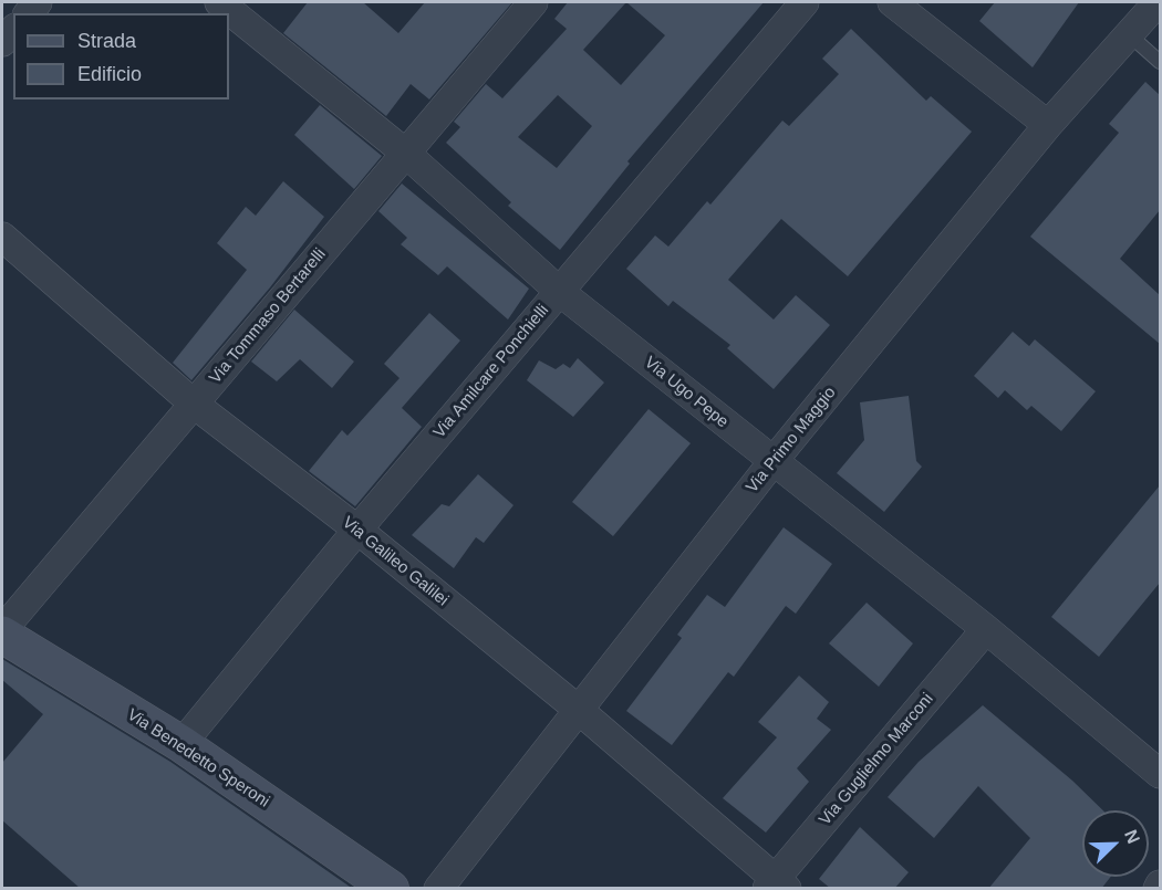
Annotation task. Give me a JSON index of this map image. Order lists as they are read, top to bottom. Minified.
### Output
{"streets":{"street":["Via Tommaso Bertarelli","Via Amilcare Ponchielli","Via Ugo Pepe","Via Primo Maggio","Via Galileo Galilei","Via Benedetto Speroni","Via Guglielmo Marconi"]},"crossings":[["Via Tommaso Bertarelli","Via Ugo Pepe"],["Via Tommaso Bertarelli","Via Galileo Galilei"],["Via Tommaso Bertarelli","Via Benedetto Speroni"],["Via Amilcare Ponchielli","Via Ugo Pepe"],["Via Amilcare Ponchielli","Via Galileo Galilei"],["Via Amilcare Ponchielli","Via Benedetto Speroni"],["Via Ugo Pepe","Via Primo Maggio"],["Via Ugo Pepe","Via Guglielmo Marconi"],["Via Primo Maggio","Via Galileo Galilei"],["Via Galileo Galilei","Via Guglielmo Marconi"]],"legend":["Strada","Edificio"],"north":"top right"}
